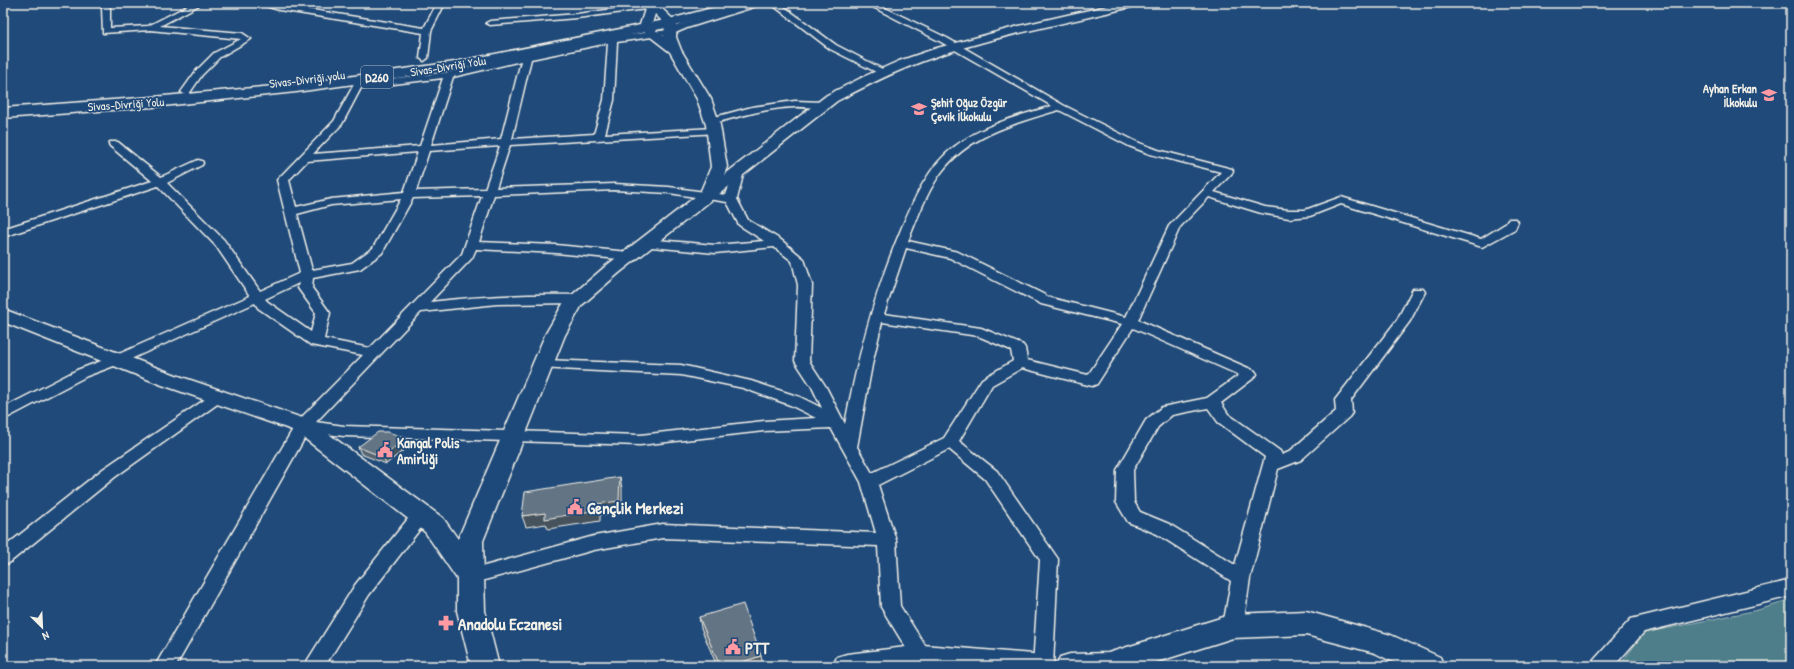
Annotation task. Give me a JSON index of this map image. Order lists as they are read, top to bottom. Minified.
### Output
{"streets":{"main road":["Sivas-Divriği Yolu","D260","Sivas-Divriği yolu"]},"crossings":[["Sivas-Divriği Yolu","D260"],["Sivas-Divriği Yolu","Sivas-Divriği yolu"]],"places":{"school or university":["Ayhan Erkan İlkokulu","Şehit Oğuz Özgür Çevik İlkokulu"],"public building":["Kangal Polis Amirliği","Gençlik Merkezi","PTT"],"pharmacy":["Anadolu Eczanesi"]},"north":"bottom right"}
